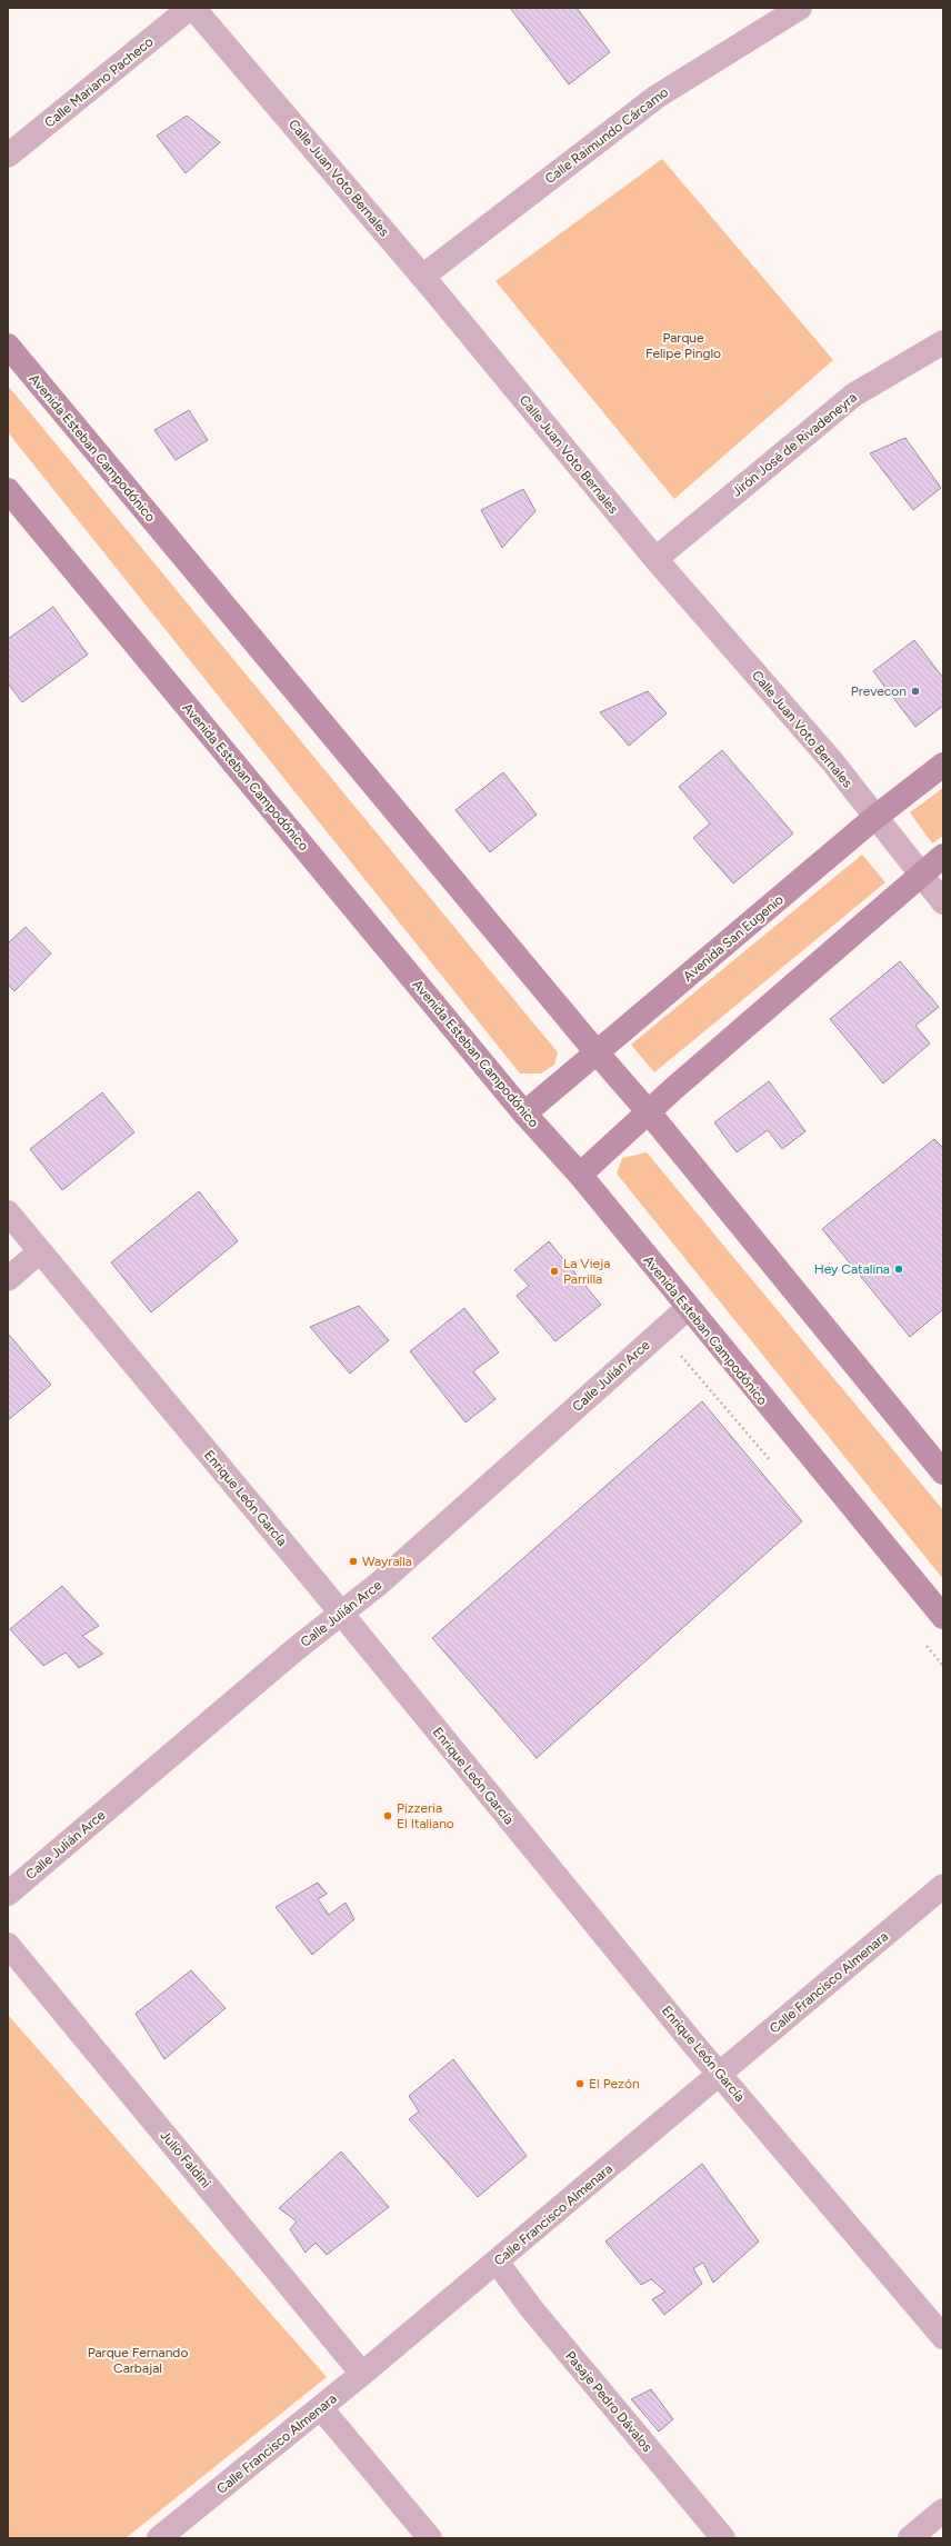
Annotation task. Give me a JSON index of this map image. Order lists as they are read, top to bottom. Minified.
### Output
{"streets":{"street":["Calle Mariano Pacheco","Calle Raimundo Cárcamo","Calle Juan Voto Bernales","Jirón José de Rivadeneyra","Avenida Esteban Campodónico","Avenida San Eugenio","Calle Julián Arce","Enrique León García","Calle Francisco Almenara","Julio Faldini","Pasaje Pedro Dávalos"]},"crossings":[["Calle Mariano Pacheco","Calle Juan Voto Bernales"],["Calle Raimundo Cárcamo","Calle Juan Voto Bernales"],["Calle Juan Voto Bernales","Jirón José de Rivadeneyra"],["Calle Juan Voto Bernales","Avenida San Eugenio"],["Avenida Esteban Campodónico","Avenida San Eugenio"],["Avenida Esteban Campodónico","Calle Julián Arce"],["Calle Julián Arce","Enrique León García"],["Enrique León García","Calle Francisco Almenara"],["Calle Francisco Almenara","Julio Faldini"],["Calle Francisco Almenara","Pasaje Pedro Dávalos"]],"parks":["Parque Felipe Pinglo","Parque Fernando Carbajal"],"places":["Prevecon","Hey Catalina","La Vieja Parrilla","Wayralla","Pizzeria El Italiano","El Pezón"]}
